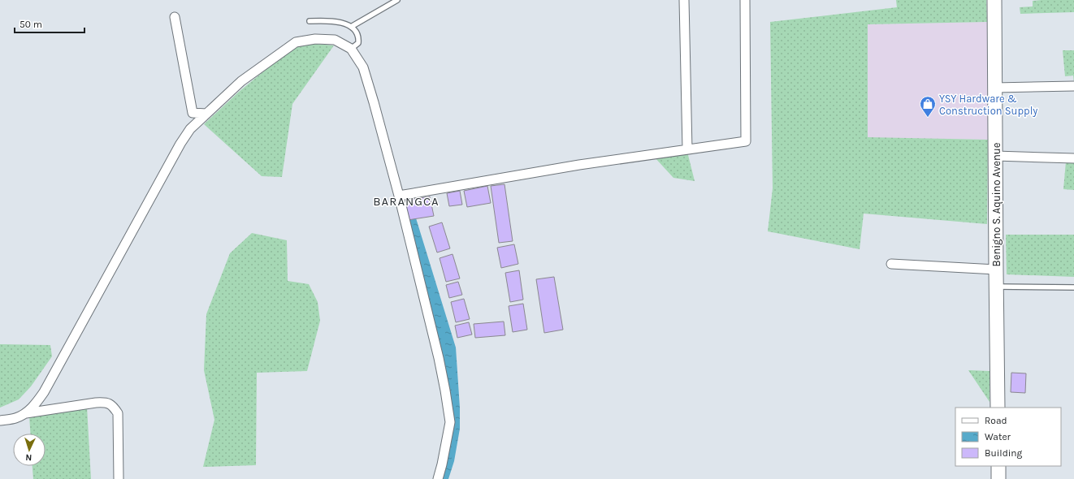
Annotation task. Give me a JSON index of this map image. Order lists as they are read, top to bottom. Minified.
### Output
{"streets":{"main road":["Benigno S. Aquino Avenue"]},"districts":["BARANGCA"],"places":{"shop":["YSY Hardware & Construction Supply"]},"legend":["Road","Water","Building"],"scale_bar":"50 m","north":"bottom"}
